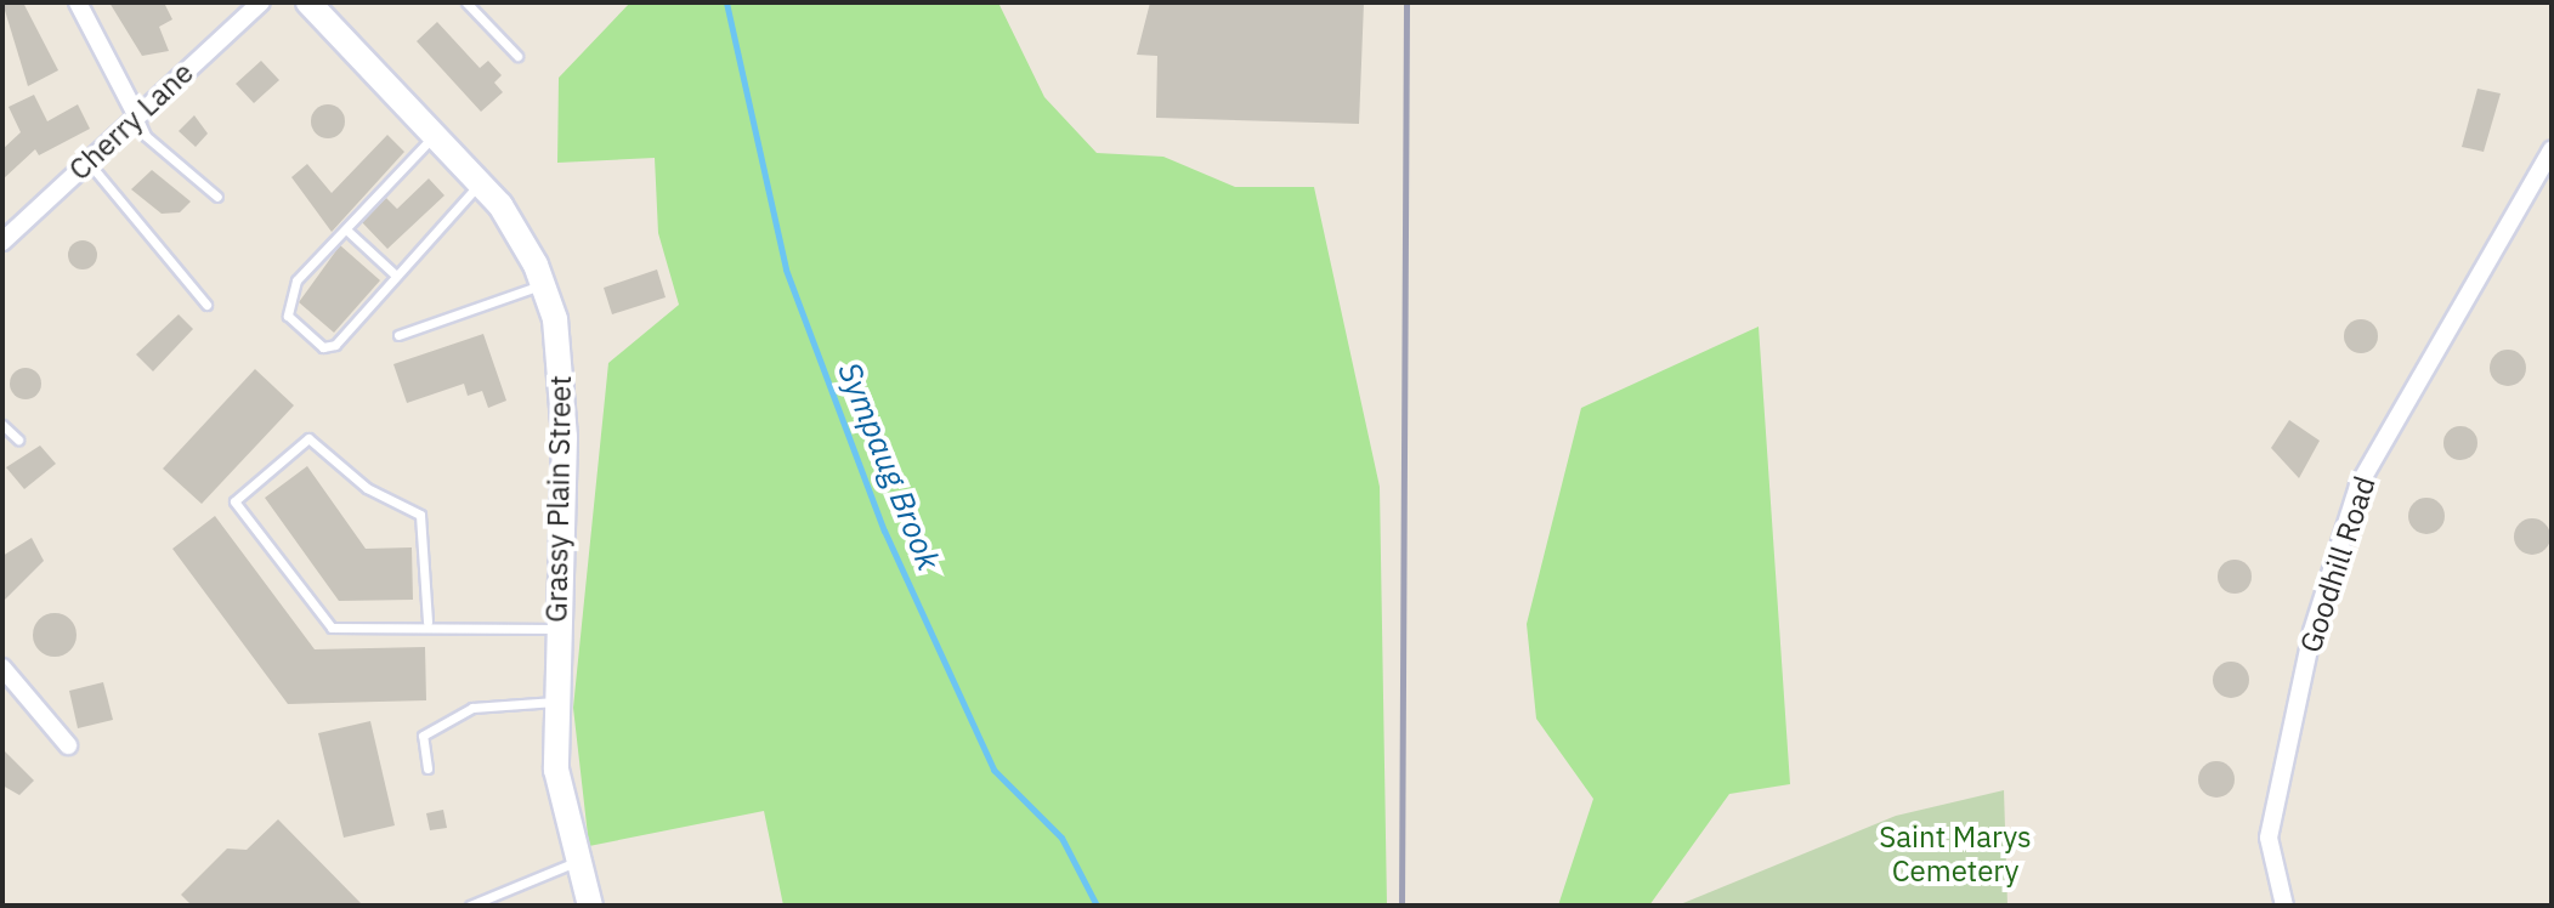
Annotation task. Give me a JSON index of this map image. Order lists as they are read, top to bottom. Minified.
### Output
{"streets":{"main road":["Grassy Plain Street"],"street":["Cherry Lane","Goodhill Road"]},"water":["Sympaug Brook"],"parks":["Saint Marys Cemetery"]}
